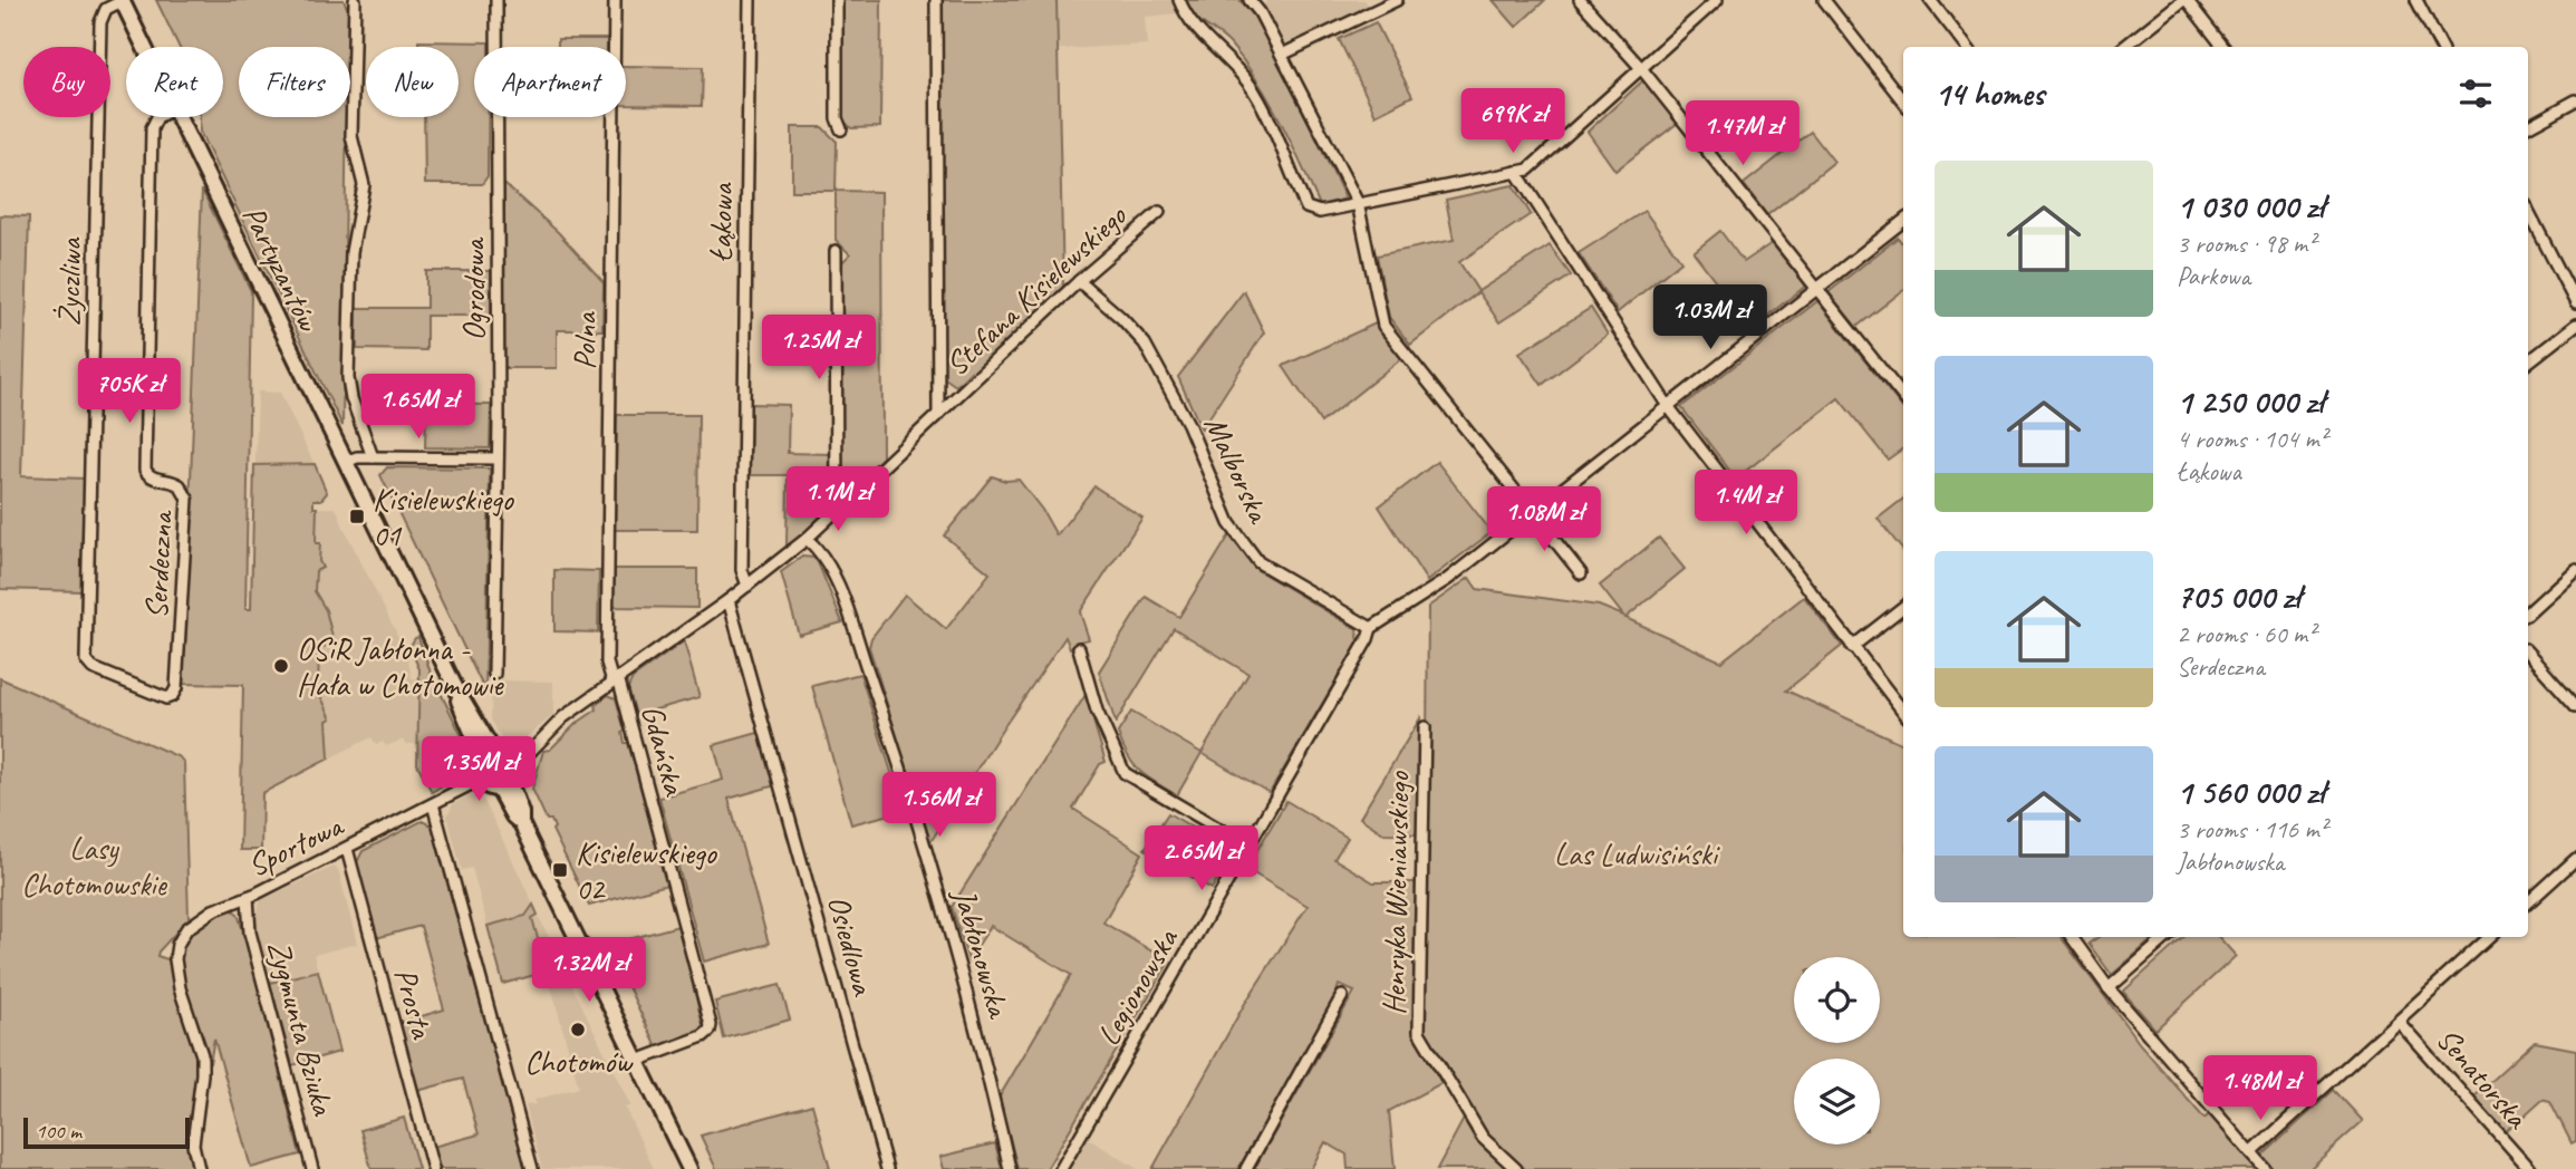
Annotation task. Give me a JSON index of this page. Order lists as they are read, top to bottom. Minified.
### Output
{"streets":{"street":["Łąkowa","Partyzantów","Życzliwa","Ogrodowa","Stefana Kisielewskiego","Polna","Malborska","Serdeczna","Gdańska","Sportowa","Henryka Wieniawskiego","Osiedlowa","Jabłonowska","Legionowska","Prosta","Zygmunta Bziuka","Senatorska"]},"crossings":[["Łąkowa","Stefana Kisielewskiego"],["Partyzantów","Życzliwa"],["Partyzantów","Stefana Kisielewskiego"],["Partyzantów","Sportowa"],["Życzliwa","Serdeczna"],["Stefana Kisielewskiego","Polna"],["Stefana Kisielewskiego","Malborska"],["Stefana Kisielewskiego","Gdańska"],["Stefana Kisielewskiego","Sportowa"],["Stefana Kisielewskiego","Osiedlowa"],["Stefana Kisielewskiego","Jabłonowska"],["Polna","Gdańska"],["Malborska","Legionowska"],["Sportowa","Prosta"],["Sportowa","Zygmunta Bziuka"]],"parks":["Lasy Chotomowskie","Las Ludwisiński"],"places":{"transit":["Kisielewskiego 01","Kisielewskiego 02"],"other":["OSiR Jabłonna - Hała w Chotomowie","Chotomów"]},"scale_bar":"100 m","page":{"chip":["Buy","Rent","Filters","New","Apartment"],"heading":"14 homes","price":["699K zł","1.47M zł","1.03M zł","1.25M zł","705K zł","1.65M zł","1.1M zł","1.4M zł","1.08M zł","1.35M zł","1.56M zł","2.65M zł","1.32M zł","1.48M zł"],"list":[{"name":"1 030 000 zł","note":"3 rooms · 98 m² · Parkowa"},{"name":"1 250 000 zł","note":"4 rooms · 104 m² · Łąkowa"},{"name":"705 000 zł","note":"2 rooms · 60 m² · Serdeczna"},{"name":"1 560 000 zł","note":"3 rooms · 116 m² · Jabłonowska"}],"scale":"100 m"}}
